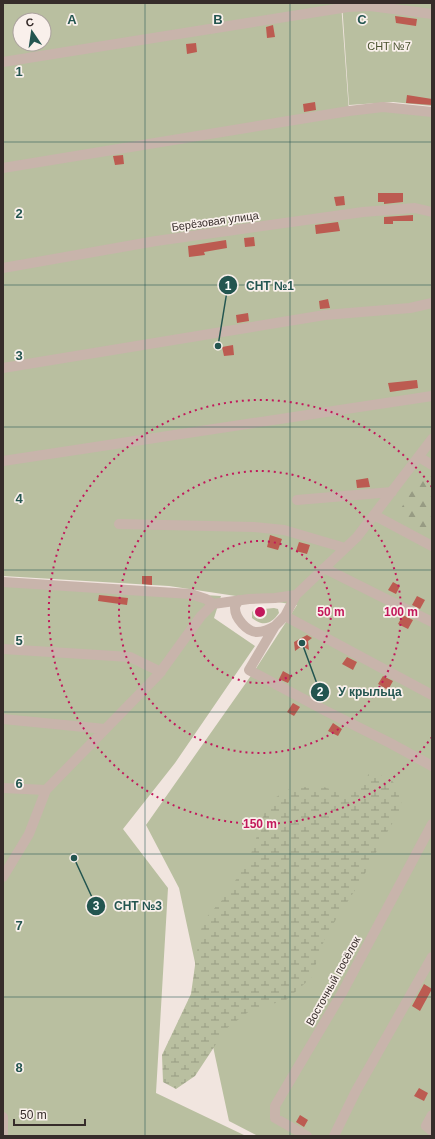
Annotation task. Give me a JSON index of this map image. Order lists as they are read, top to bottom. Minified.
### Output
{"streets":{"street":["Берёзовая улица","Восточный посёлок"]},"parks":["СНТ №7"],"places":["СНТ №1","У крыльца","СНТ №3"],"scale_bar":"50 m","north":"top","grid":{"columns":["A","B","C"],"rows":["1","2","3","4","5","6","7","8"]},"rings":["50 m","100 m","150 m"]}
